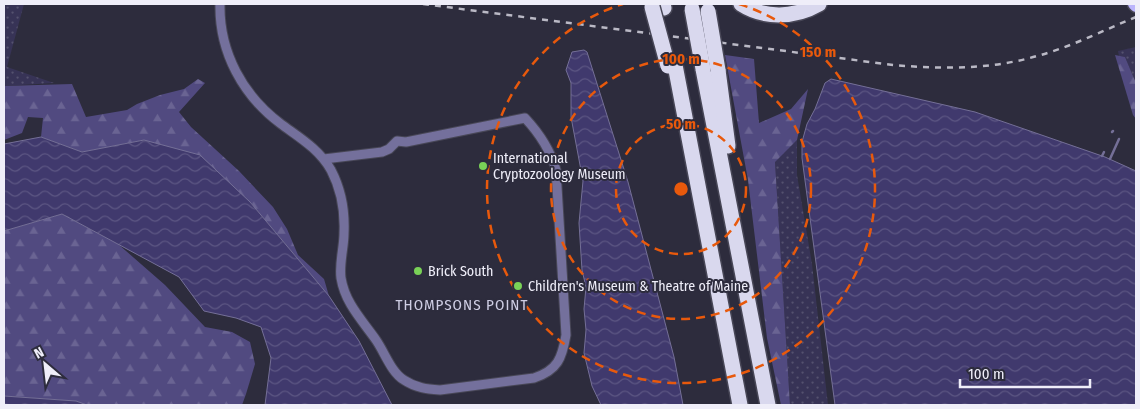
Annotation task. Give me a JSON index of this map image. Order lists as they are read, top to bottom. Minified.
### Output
{"districts":["THOMPSONS POINT"],"places":["International Cryptozoology Museum","Brick South","Children's Museum & Theatre of Maine"],"scale_bar":"100 m","north":"top left","rings":["150 m","100 m","50 m"]}
